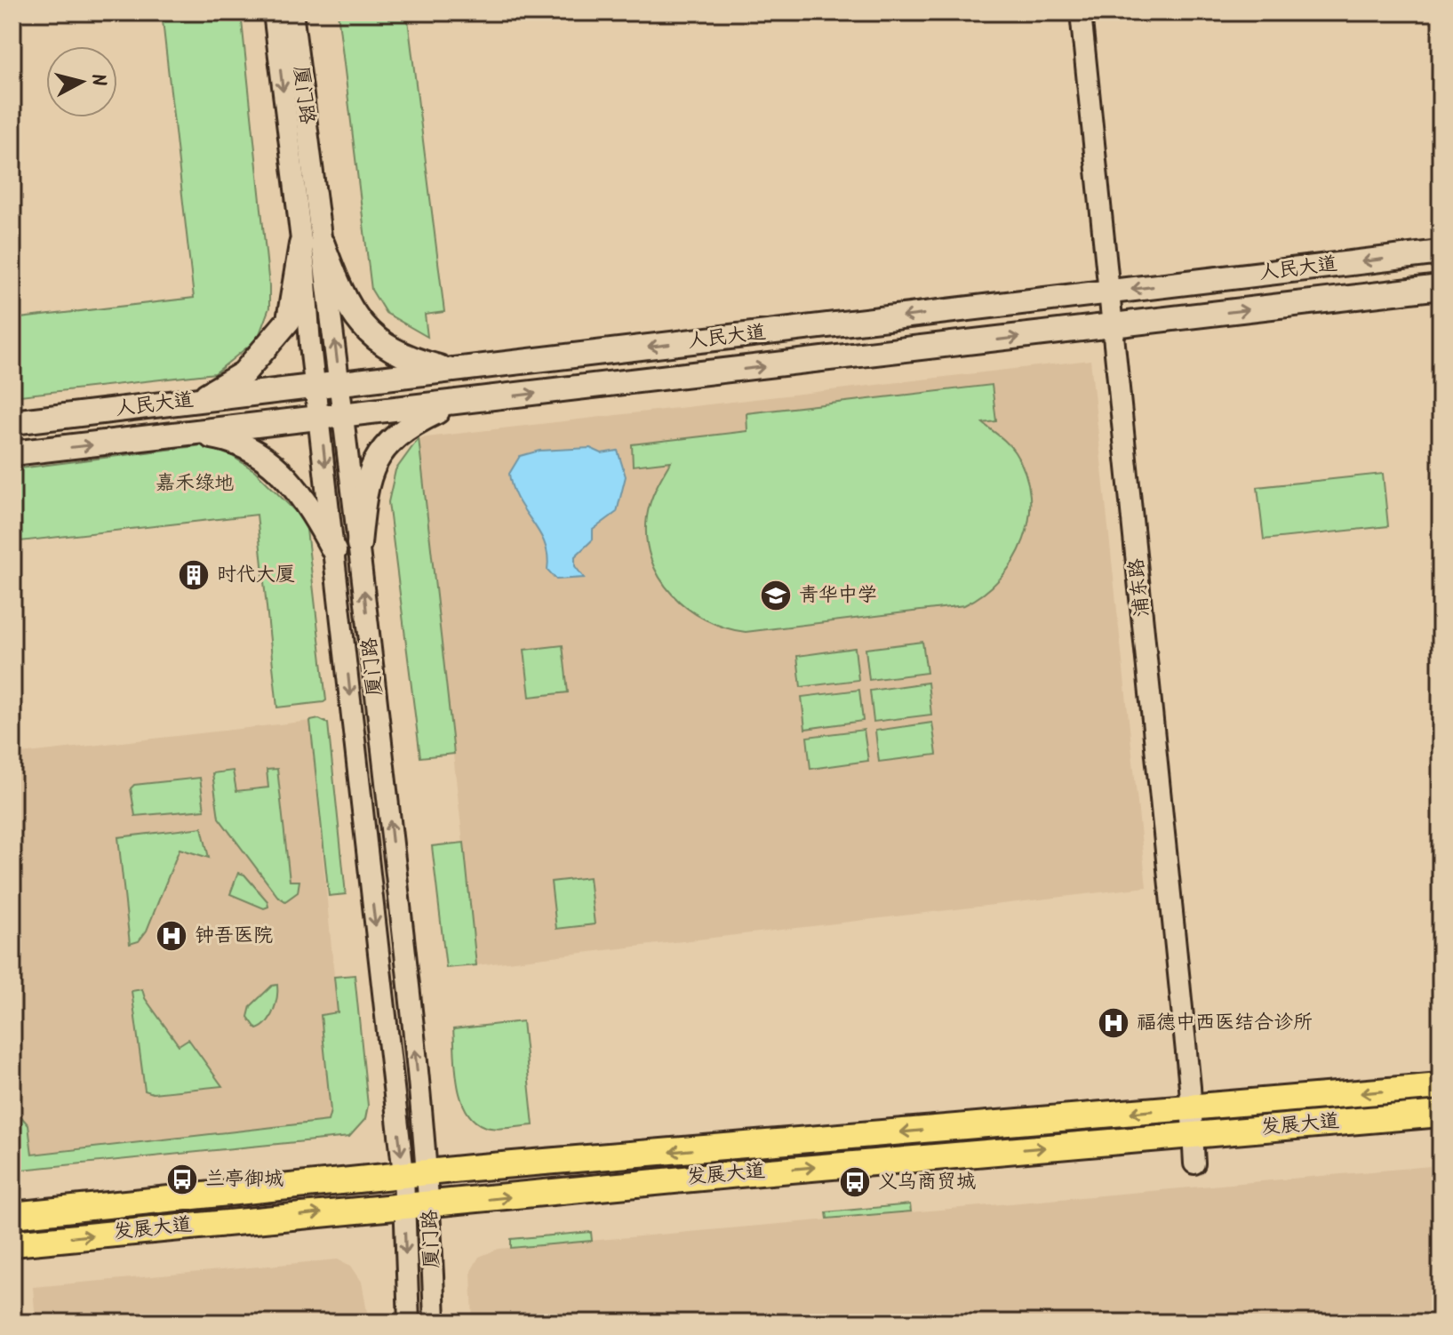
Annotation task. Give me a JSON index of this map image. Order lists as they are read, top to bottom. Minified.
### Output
{"streets":{"main road":["人民大道","发展大道"],"street":["厦门路","浦东路"]},"crossings":[["厦门路","人民大道"],["厦门路","发展大道"],["人民大道","浦东路"],["浦东路","发展大道"]],"parks":["嘉禾绿地"],"places":{"building":["时代大厦"],"school or university":["青华中学"],"hospital":["钟吾医院","福德中西医结合诊所"],"bus stop":["兰亭御城","义乌商贸城"]},"north":"right"}
